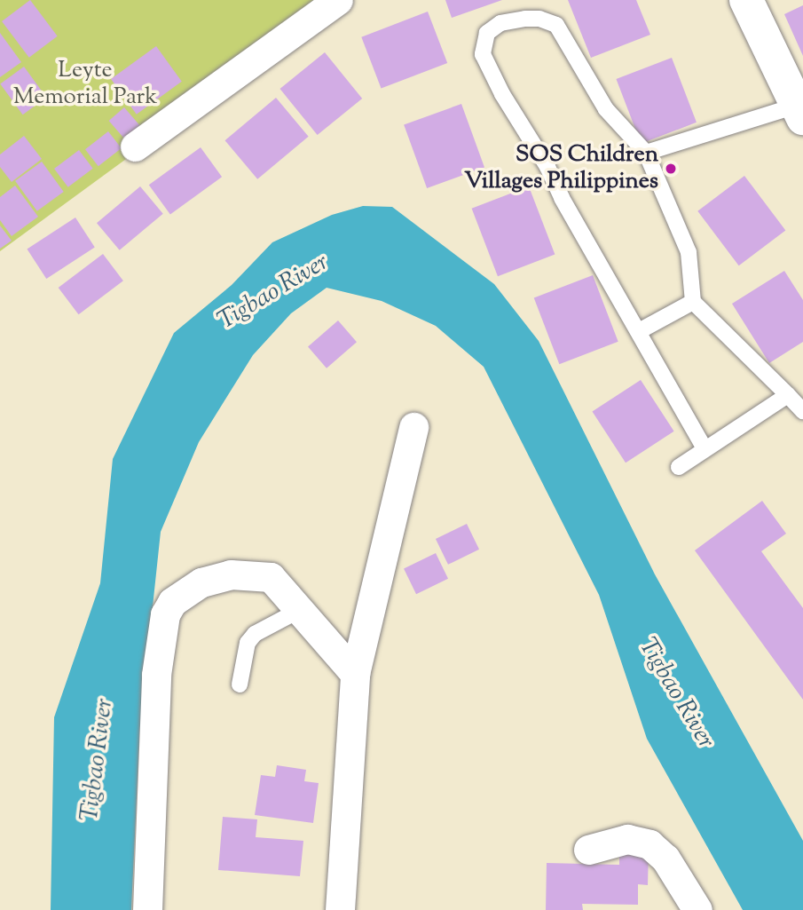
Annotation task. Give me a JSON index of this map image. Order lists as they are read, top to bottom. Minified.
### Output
{"water":["Tigbao River"],"parks":["Leyte Memorial Park"],"places":["SOS Children Villages Philippines"]}
